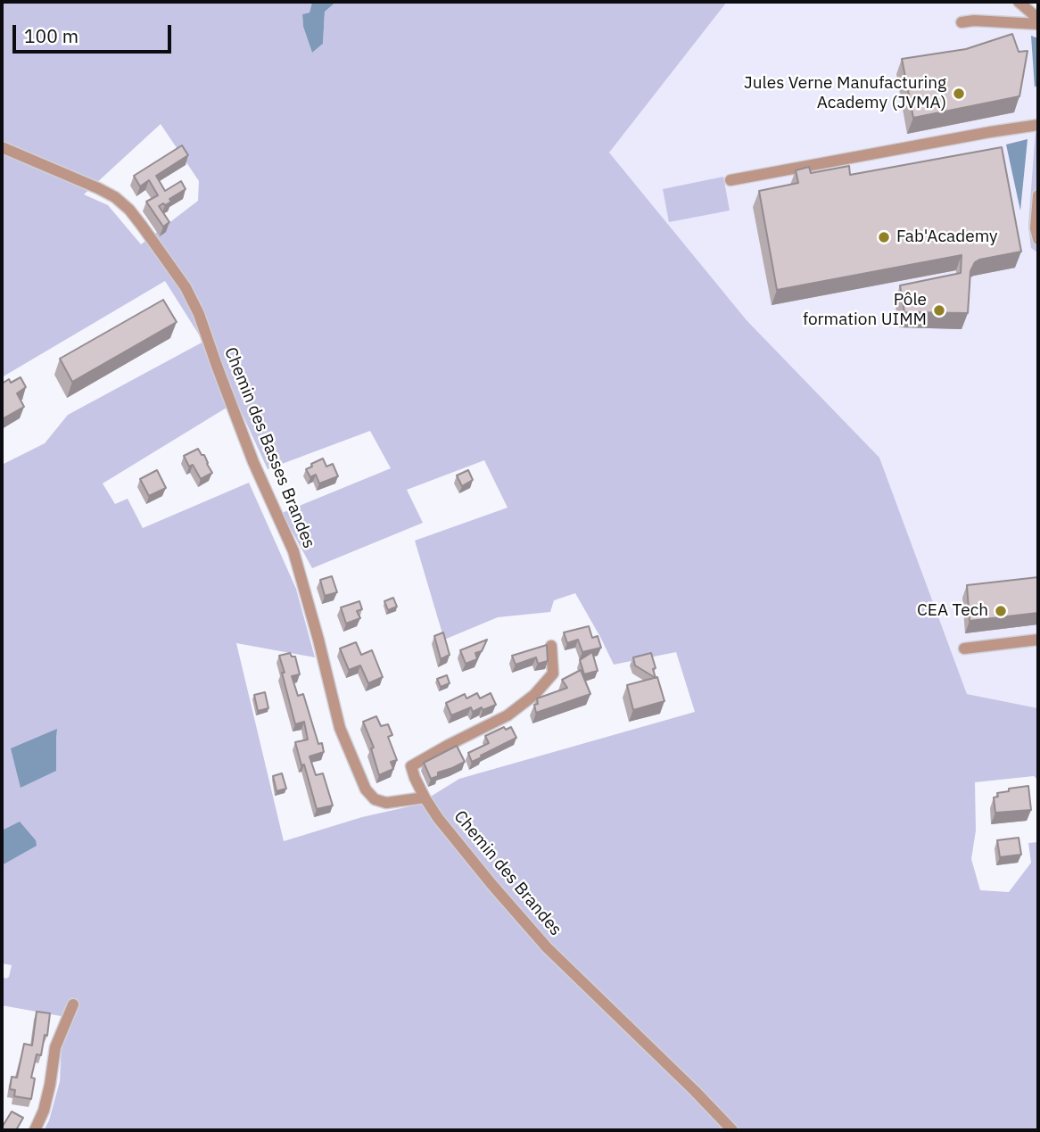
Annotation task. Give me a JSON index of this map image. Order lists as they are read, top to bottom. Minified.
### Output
{"streets":{"street":["Chemin des Basses Brandes","Chemin des Brandes"]},"crossings":[["Chemin des Basses Brandes","Chemin des Brandes"]],"places":["Jules Verne Manufacturing Academy (JVMA)","Fab'Academy","Pôle formation UIMM","CEA Tech"],"scale_bar":"100 m"}
